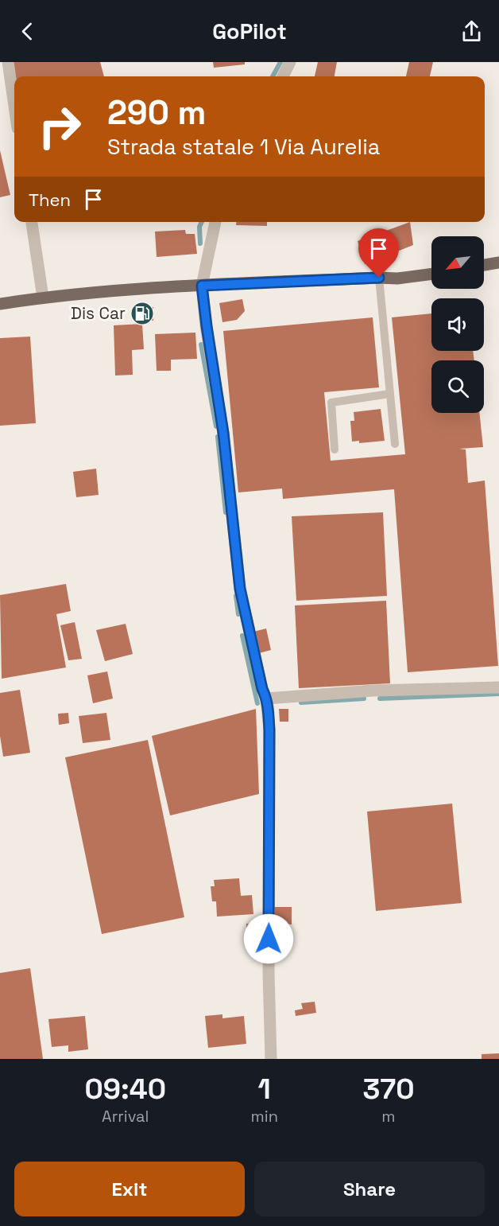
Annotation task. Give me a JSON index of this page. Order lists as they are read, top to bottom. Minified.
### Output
{"places":{"fuel station":["Dis Car"]},"north":"bottom left","page":{"header":"GoPilot","turn":["290 m","Strada statale 1 Via Aurelia"],"then":"Then","eta":["09:40","Arrival","1","min","370","m"],"buttons":["Exit","Share"]}}
